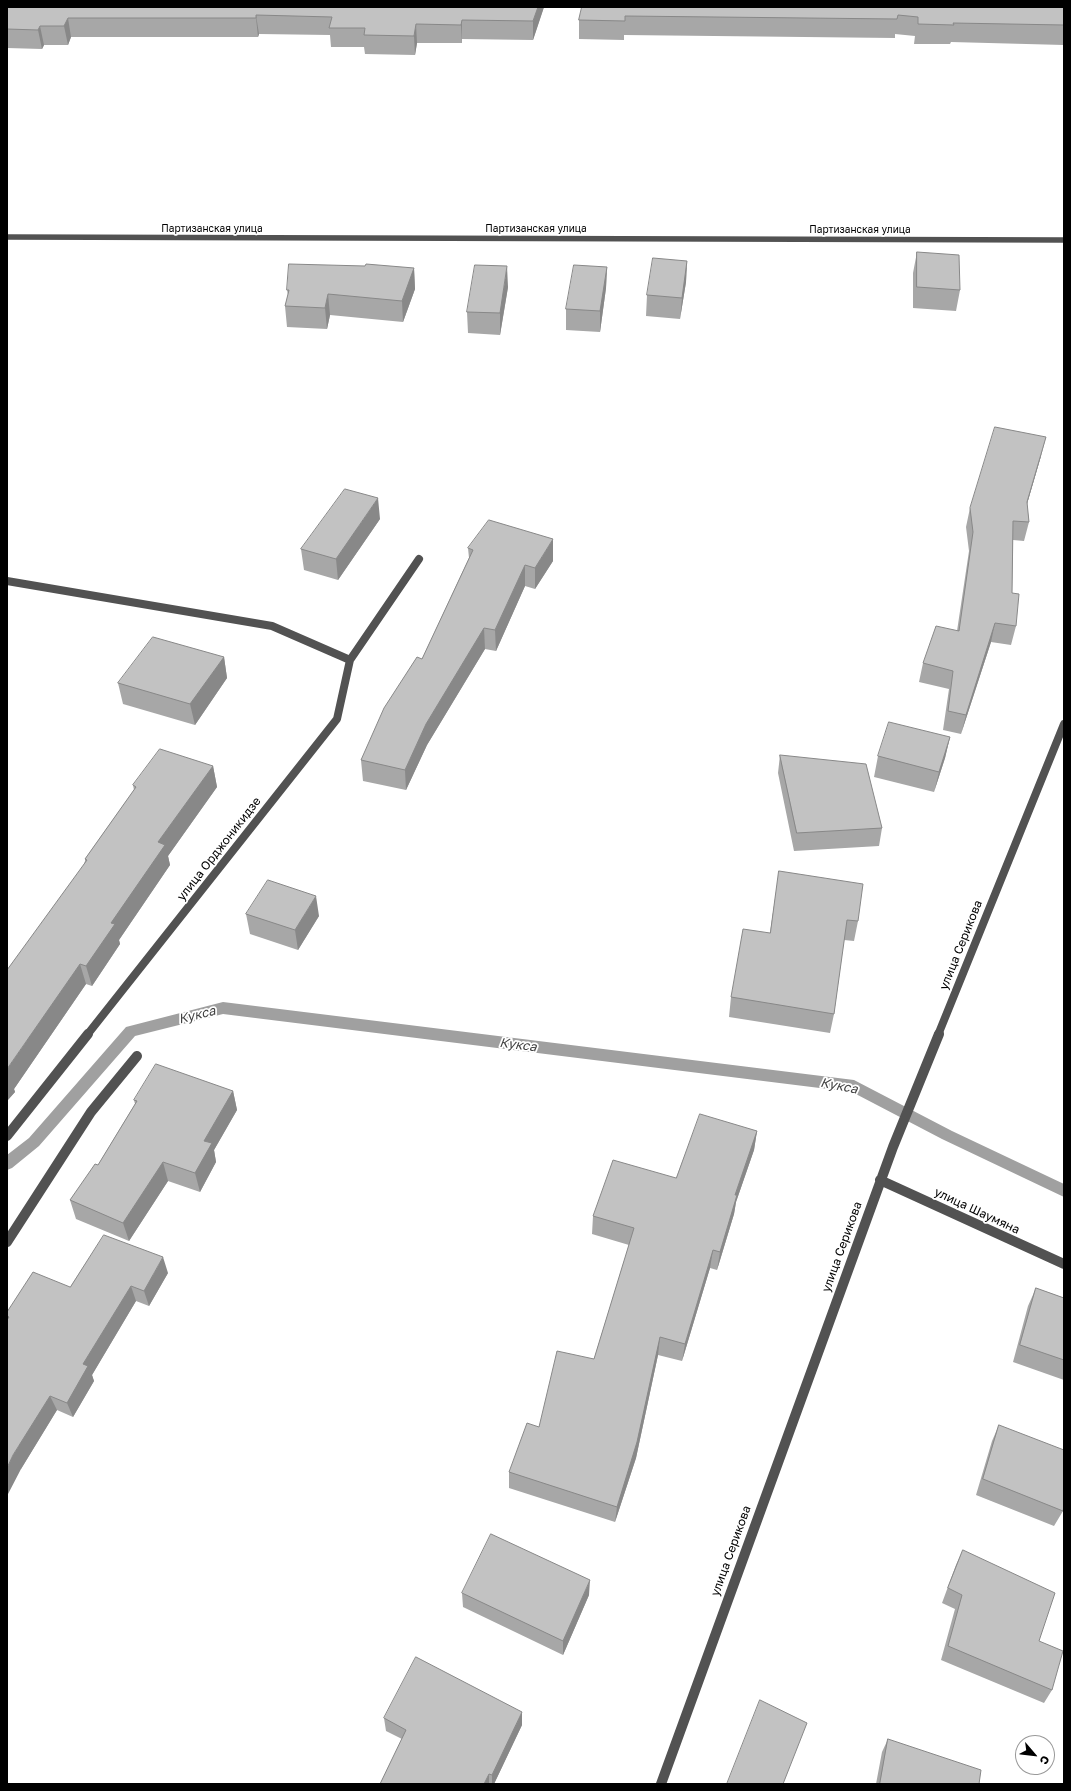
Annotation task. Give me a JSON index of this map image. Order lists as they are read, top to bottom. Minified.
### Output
{"streets":{"street":["Партизанская улица","улица Орджоникидзе","улица Серикова","улица Шаумяна"]},"crossings":[["улица Серикова","улица Шаумяна"]],"water":["Кукса"],"north":"bottom right"}
